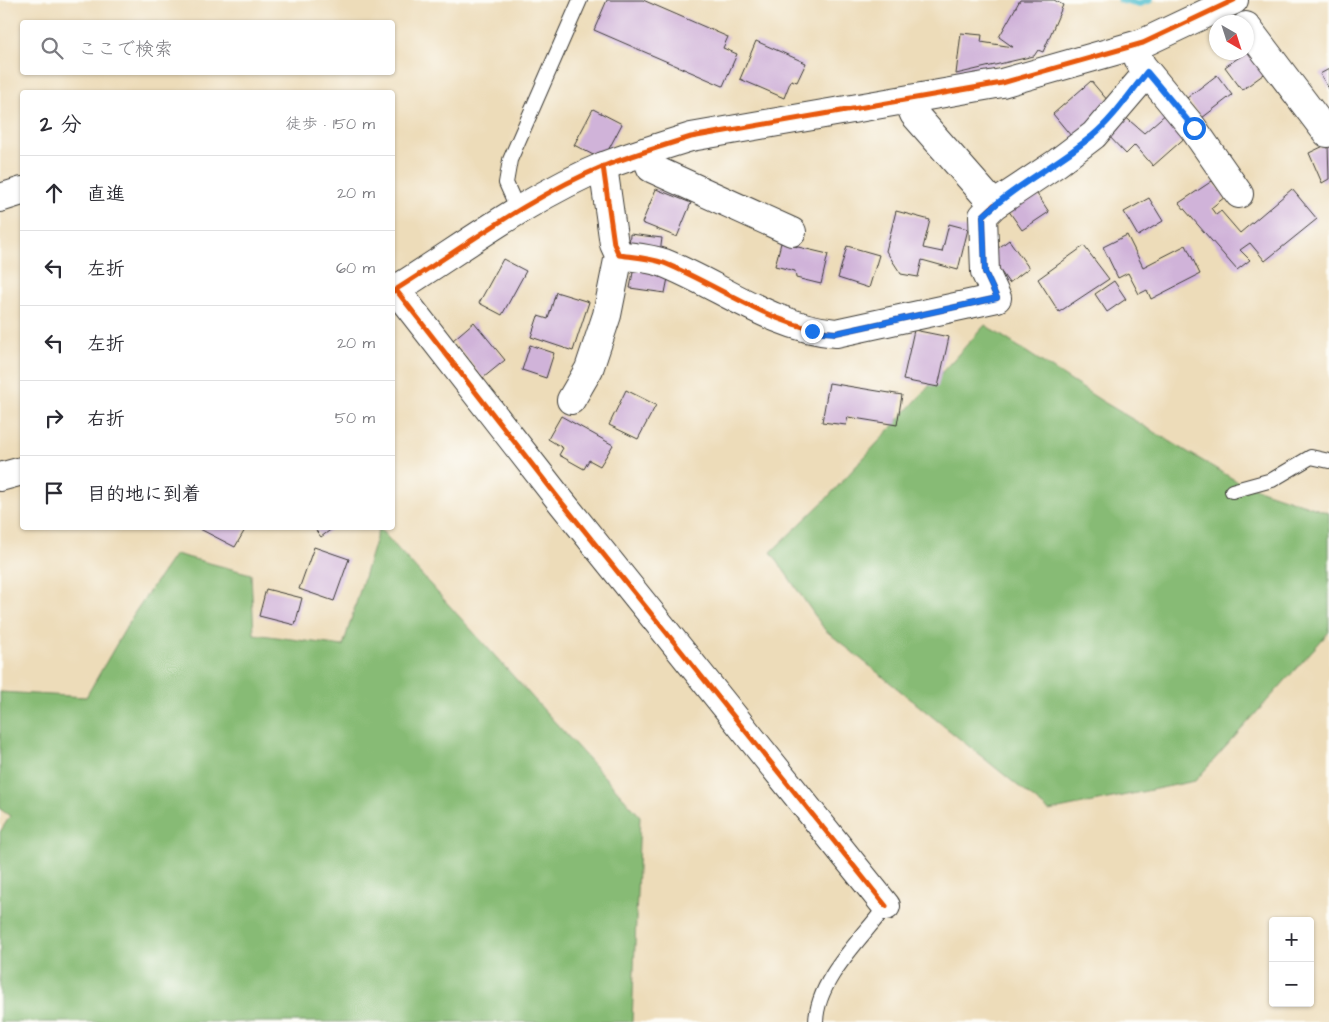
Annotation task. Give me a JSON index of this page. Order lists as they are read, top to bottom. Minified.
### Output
{"north":"bottom right","page":{"search":"ここで検索","heading":["2 分","徒歩 · 150 m"],"list":[["直進","20 m"],["左折","60 m"],["左折","20 m"],["右折","50 m"],"目的地に到着"],"map_buttons":["+","−"]}}
